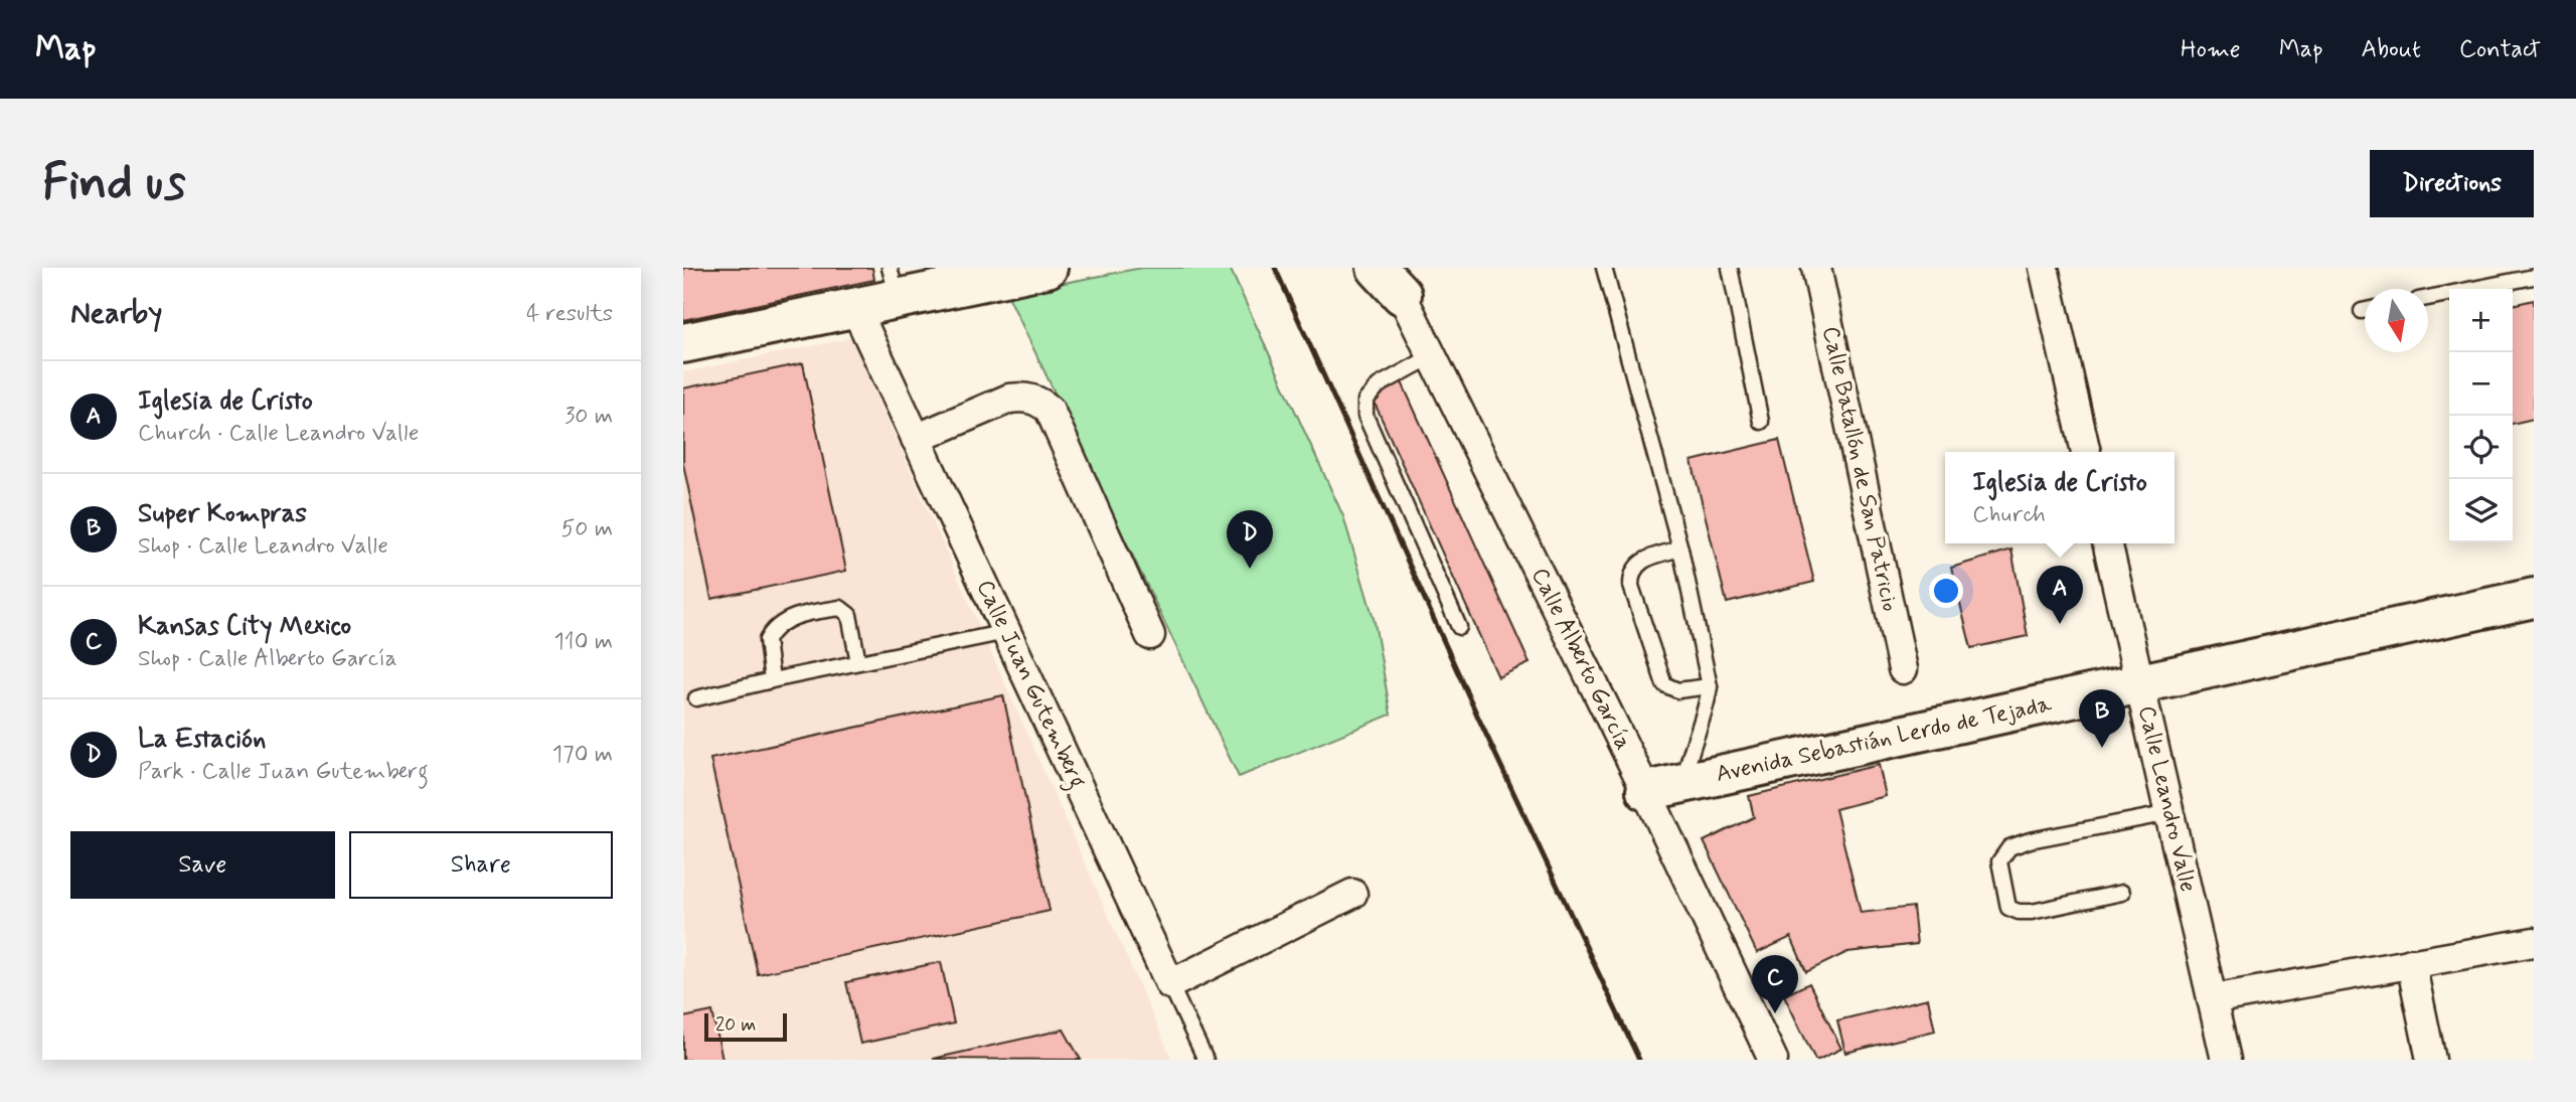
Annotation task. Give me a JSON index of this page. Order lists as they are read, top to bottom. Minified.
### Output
{"streets":{"main road":["Avenida Sebastián Lerdo de Tejada"],"street":["Calle Batallón de San Patricio","Calle Alberto García","Calle Juan Gutemberg","Calle Leandro Valle"]},"crossings":[["Calle Alberto García","Avenida Sebastián Lerdo de Tejada"],["Avenida Sebastián Lerdo de Tejada","Calle Leandro Valle"]],"scale_bar":"20 m","north":"bottom","page":{"header":"Map","nav":["Home","Map","About","Contact"],"buttons":["Directions",["Save","Share"]],"title":"Find us","heading":["Nearby","4 results"],"map_buttons":["+","−"],"list":[{"mark":"A","name":"Iglesia de Cristo","note":"Church · Calle Leandro Valle","value":"30 m"},{"mark":"B","name":"Super Kompras","note":"Shop · Calle Leandro Valle","value":"50 m"},{"mark":"C","name":"Kansas City Mexico","note":"Shop · Calle Alberto García","value":"110 m"},{"mark":"D","name":"La Estación","note":"Park · Calle Juan Gutemberg","value":"170 m"}],"popup":["Iglesia de Cristo","Church"],"pins":["D","A","B","C"],"scale":"20 m"}}
